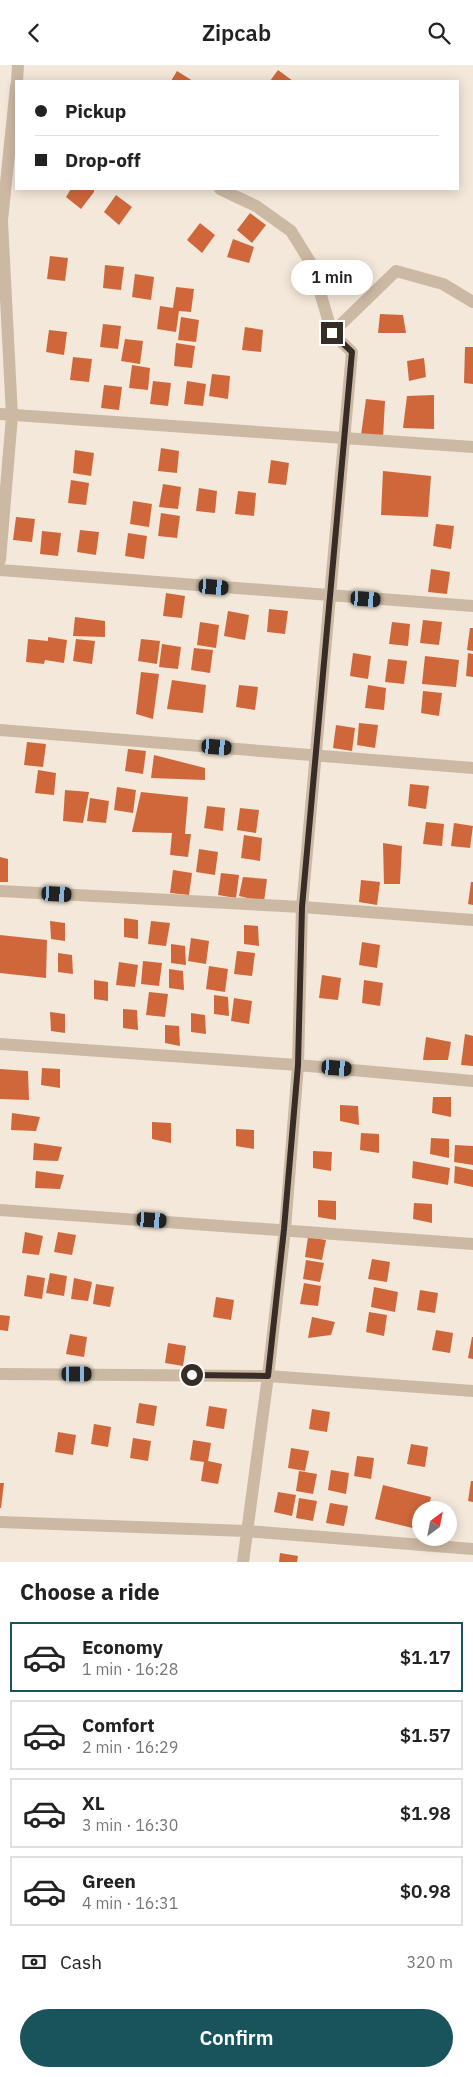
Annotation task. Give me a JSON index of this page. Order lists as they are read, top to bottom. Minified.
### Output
{"north":"top right","page":{"header":"Zipcab","banner":["Pickup","Drop-off"],"bubble":"1 min","heading":"Choose a ride","list":[{"name":"Economy","note":"1 min · 16:28","value":"$1.17"},{"name":"Comfort","note":"2 min · 16:29","value":"$1.57"},{"name":"XL","note":"3 min · 16:30","value":"$1.98"},{"name":"Green","note":"4 min · 16:31","value":"$0.98"}],"pay":["Cash","320 m"],"buttons":"Confirm"}}
